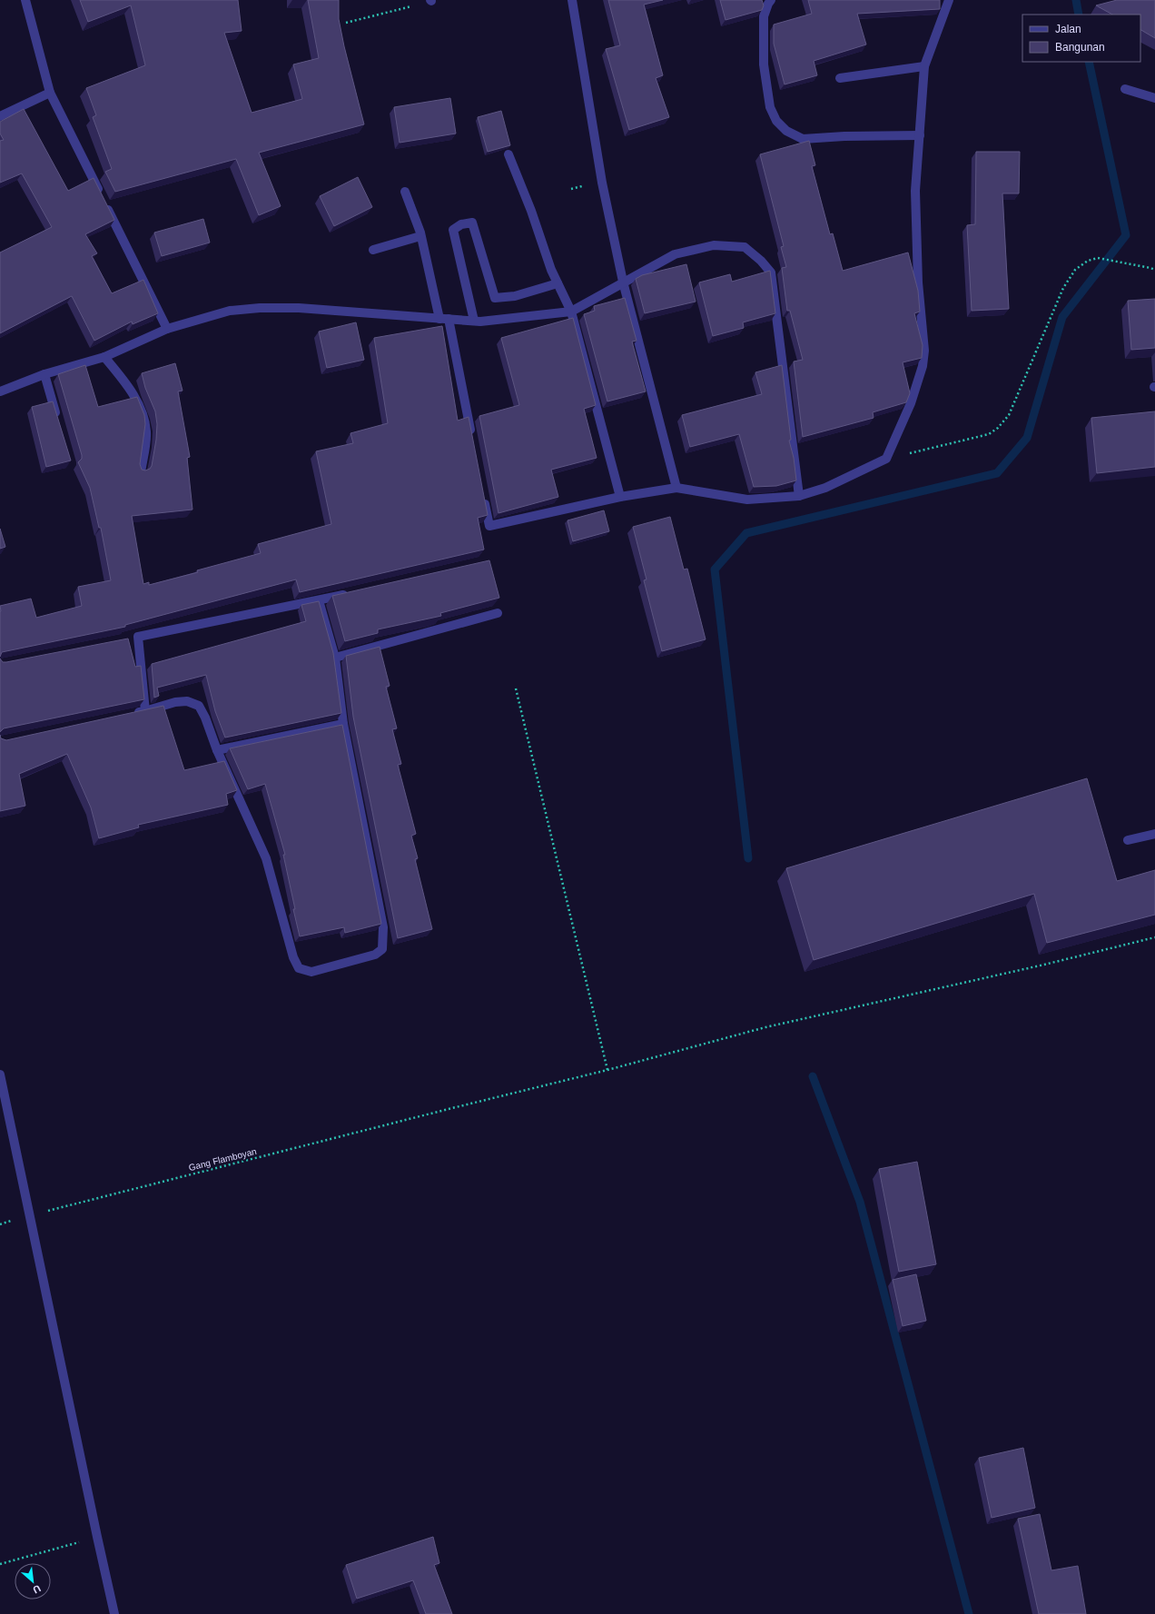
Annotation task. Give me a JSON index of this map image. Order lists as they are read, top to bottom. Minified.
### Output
{"streets":{"path":["Gang Flamboyan"]},"legend":["Jalan","Bangunan"],"north":"bottom right"}
